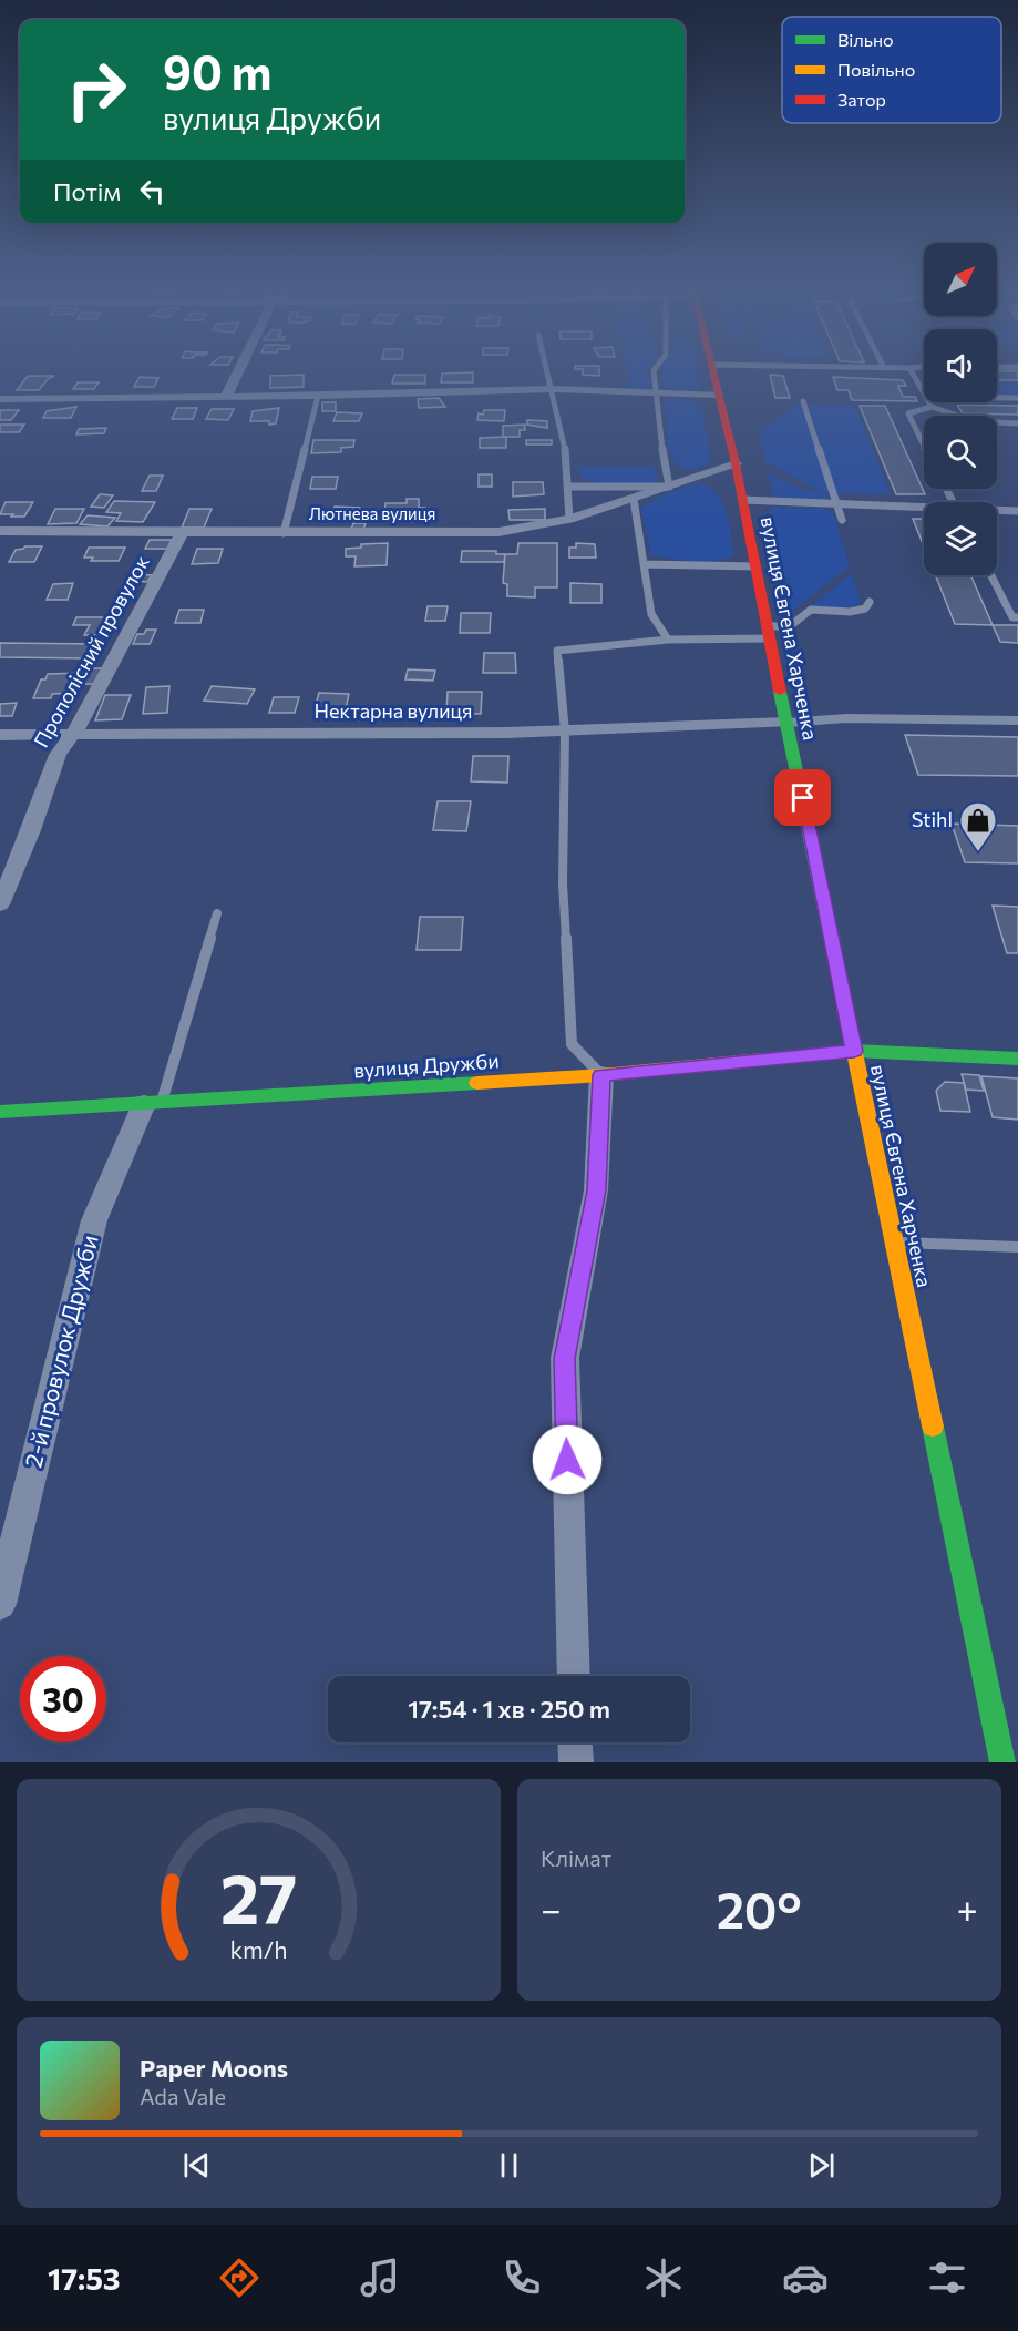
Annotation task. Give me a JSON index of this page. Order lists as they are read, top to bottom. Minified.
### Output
{"streets":{"main road":["вулиця Євгена Харченка","вулиця Дружби"],"street":["Лютнева вулиця","Прополісний провулок","Нектарна вулиця","2-й провулок Дружби"]},"crossings":[["Лютнева вулиця","вулиця Євгена Харченка"],["Лютнева вулиця","Прополісний провулок"],["вулиця Євгена Харченка","Нектарна вулиця"],["вулиця Євгена Харченка","вулиця Дружби"],["Прополісний провулок","Нектарна вулиця"],["вулиця Дружби","2-й провулок Дружби"]],"places":{"shop":["Stihl"]},"legend":["Вільно","Повільно","Затор"],"north":"top right","page":{"turn":["90 m","вулиця Дружби"],"then":"Потім","limit":"30","trip":"17:54 · 1 хв · 250 m","tile":"Клімат","heat":["−","20°","+"],"song":["Paper Moons","Ada Vale"],"tabs":"17:53","gauge":["27","km/h"]}}
